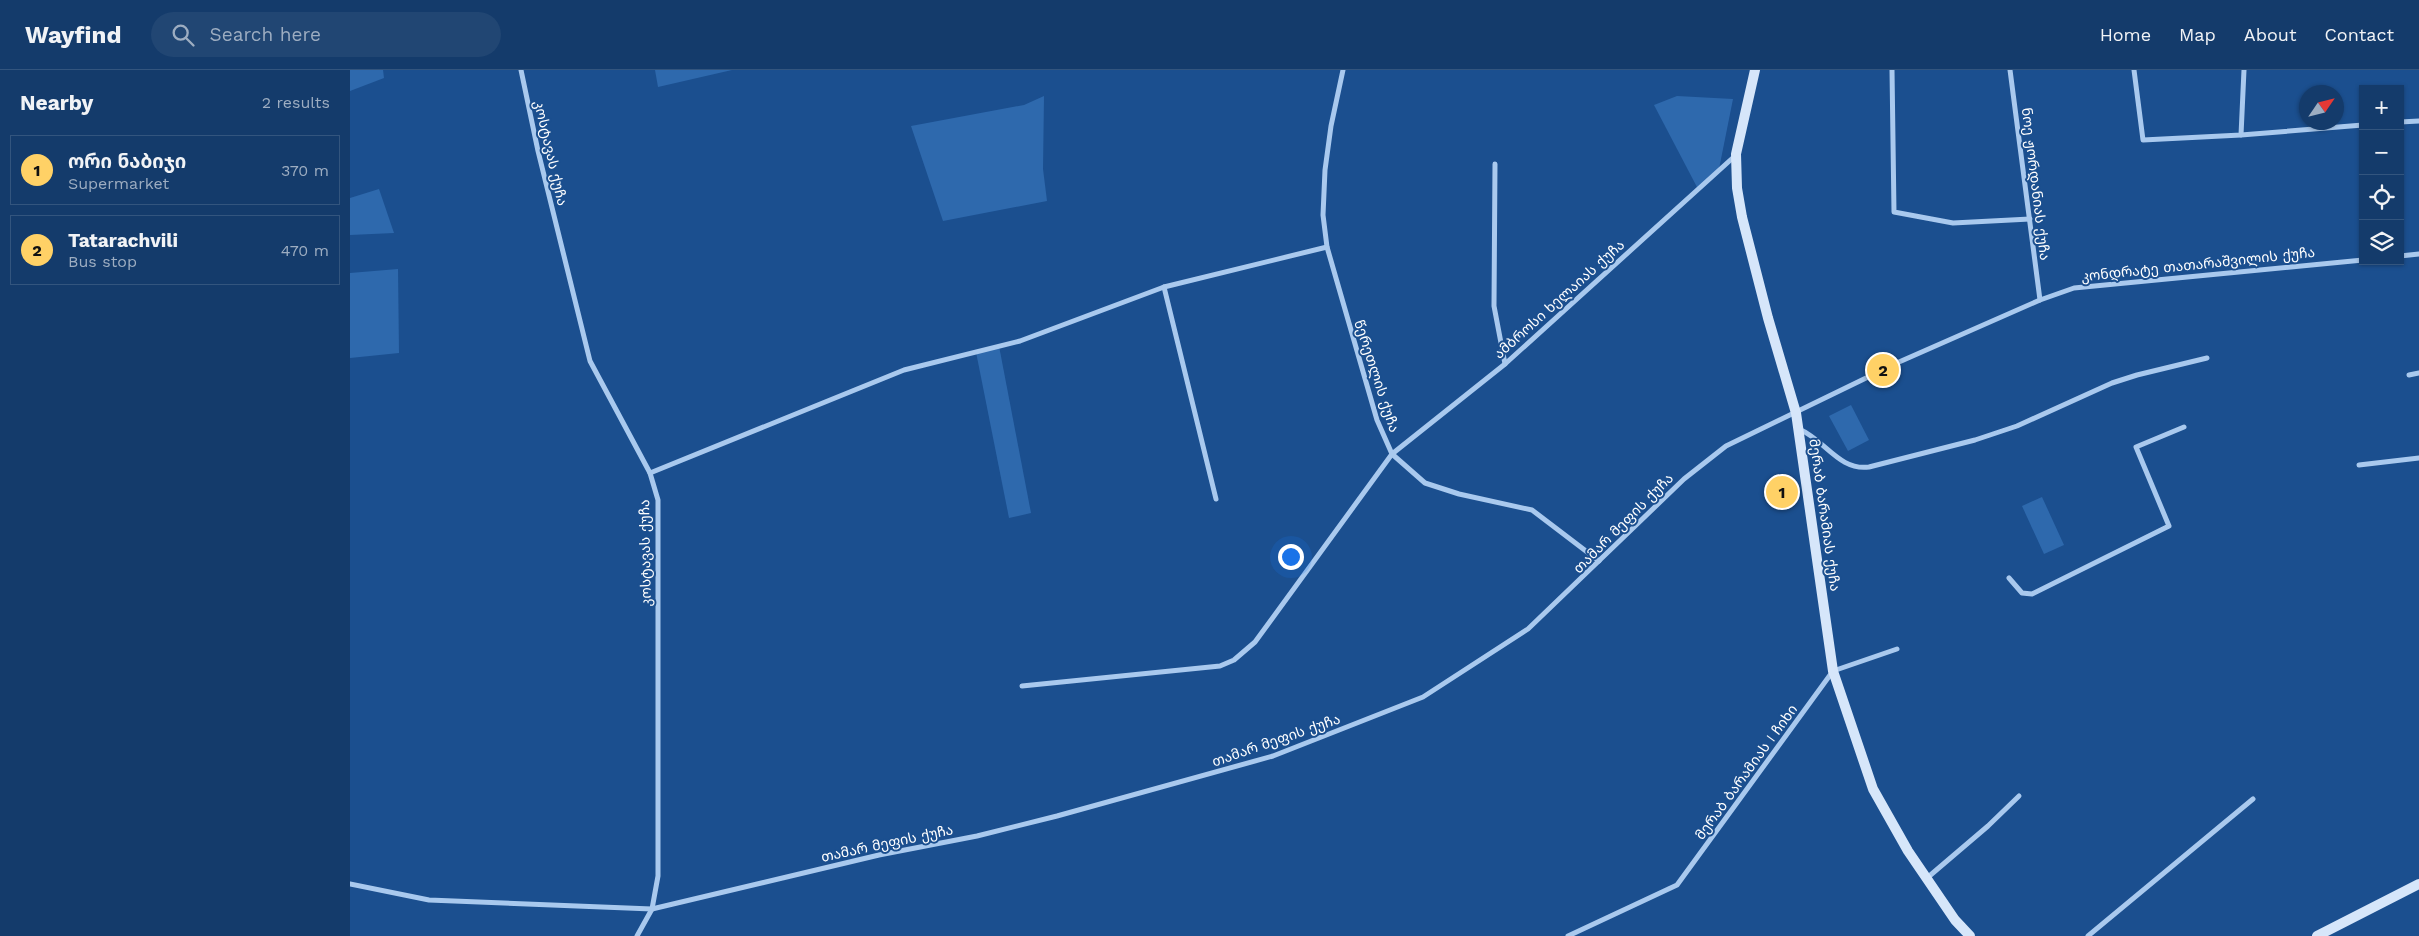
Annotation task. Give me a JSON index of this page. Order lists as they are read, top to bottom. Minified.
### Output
{"streets":{"main road":["მერაბ ბარამიას ქუჩა"],"street":["კოსტავას ქუჩა","ნოე ჟორდანიას ქუჩა","კონდრატე თათარაშვილის ქუჩა","ამბროსი ხელაიას ქუჩა","წერეთლის ქუჩა","თამარ მეფის ქუჩა","მერაბ ბარამიას I ჩიხი"]},"crossings":[["კოსტავას ქუჩა","თამარ მეფის ქუჩა"],["ნოე ჟორდანიას ქუჩა","კონდრატე თათარაშვილის ქუჩა"],["კონდრატე თათარაშვილის ქუჩა","მერაბ ბარამიას ქუჩა"],["კონდრატე თათარაშვილის ქუჩა","თამარ მეფის ქუჩა"],["ამბროსი ხელაიას ქუჩა","წერეთლის ქუჩა"],["ამბროსი ხელაიას ქუჩა","მერაბ ბარამიას ქუჩა"],["წერეთლის ქუჩა","თამარ მეფის ქუჩა"],["მერაბ ბარამიას ქუჩა","თამარ მეფის ქუჩა"],["მერაბ ბარამიას ქუჩა","მერაბ ბარამიას I ჩიხი"]],"north":"top right","page":{"header":"Wayfind","search":"Search here","nav":["Home","Map","About","Contact"],"heading":["Nearby","2 results"],"map_buttons":["+","−"],"list":[{"mark":"1","name":"ორი ნაბიჯი","note":"Supermarket","value":"370 m"},{"mark":"2","name":"Tatarachvili","note":"Bus stop","value":"470 m"}],"pins":["2","1"]}}
